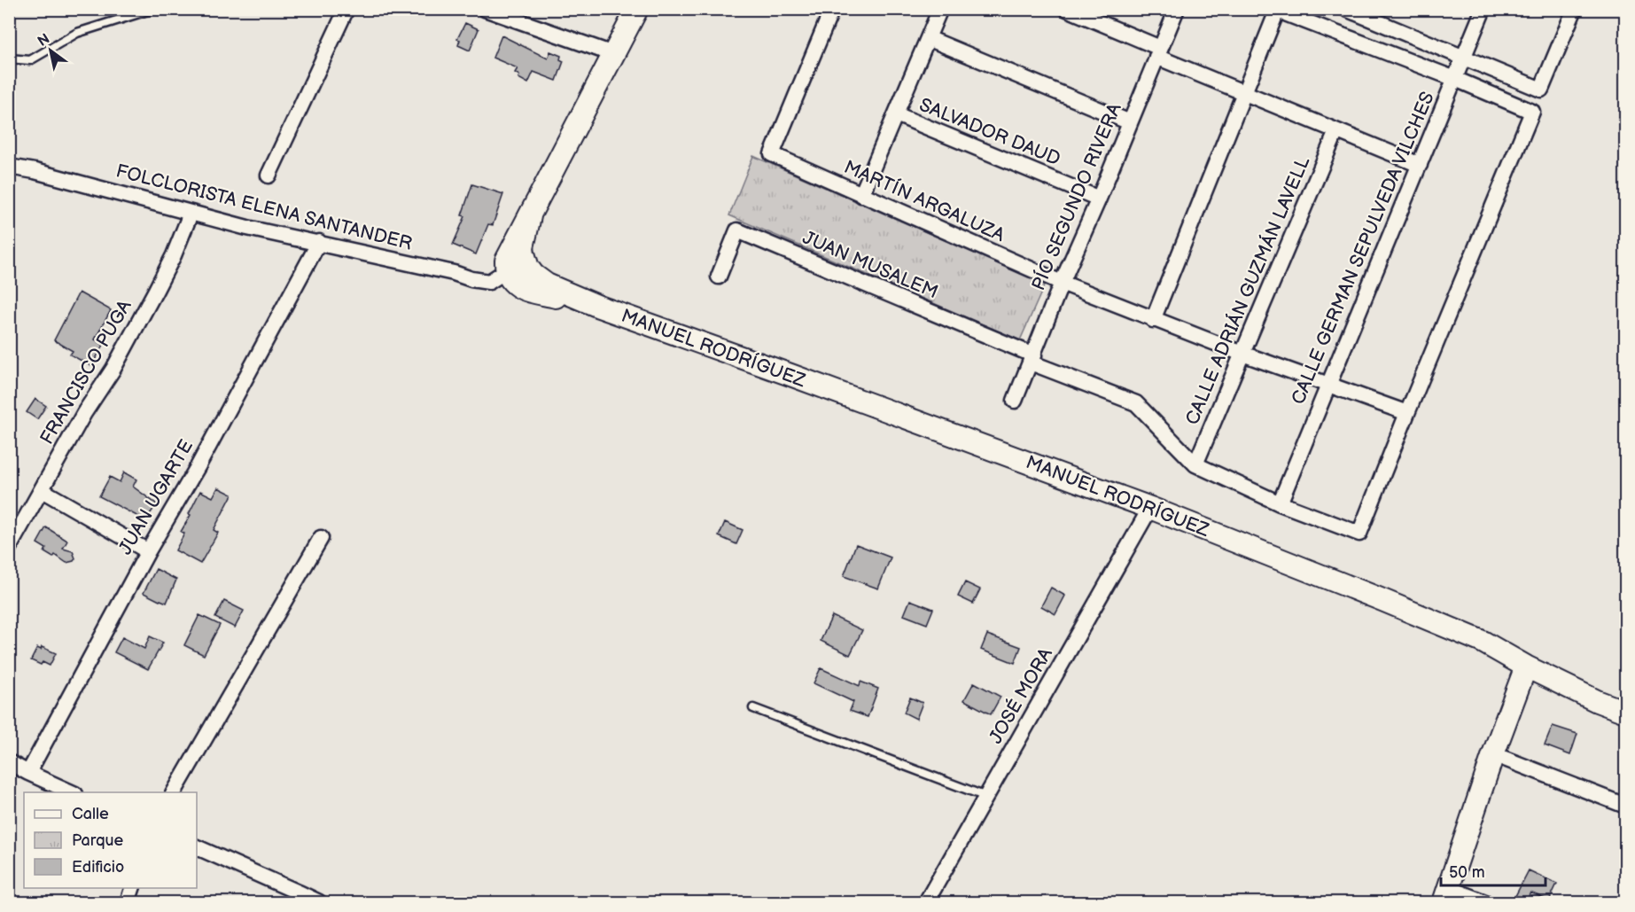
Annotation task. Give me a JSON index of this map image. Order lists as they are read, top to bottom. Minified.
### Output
{"streets":{"street":["SALVADOR DAUD","PÍO SEGUNDO RIVERA","MARTÍN ARGALUZA","FOLCLORISTA ELENA SANTANDER","CALLE GERMAN SEPULVEDA VILCHES","JUAN MUSALEM","CALLE ADRIÁN GUZMÁN LAVELL","MANUEL RODRÍGUEZ","FRANCISCO PUGA","JUAN UGARTE","JOSÉ MORA"]},"crossings":[["SALVADOR DAUD","PÍO SEGUNDO RIVERA"],["PÍO SEGUNDO RIVERA","MARTÍN ARGALUZA"],["PÍO SEGUNDO RIVERA","JUAN MUSALEM"],["MARTÍN ARGALUZA","CALLE GERMAN SEPULVEDA VILCHES"],["MARTÍN ARGALUZA","CALLE ADRIÁN GUZMÁN LAVELL"],["FOLCLORISTA ELENA SANTANDER","MANUEL RODRÍGUEZ"],["FOLCLORISTA ELENA SANTANDER","FRANCISCO PUGA"],["FOLCLORISTA ELENA SANTANDER","JUAN UGARTE"],["MANUEL RODRÍGUEZ","JOSÉ MORA"]],"legend":["Calle","Parque","Edificio"],"scale_bar":"50 m","north":"top left"}
